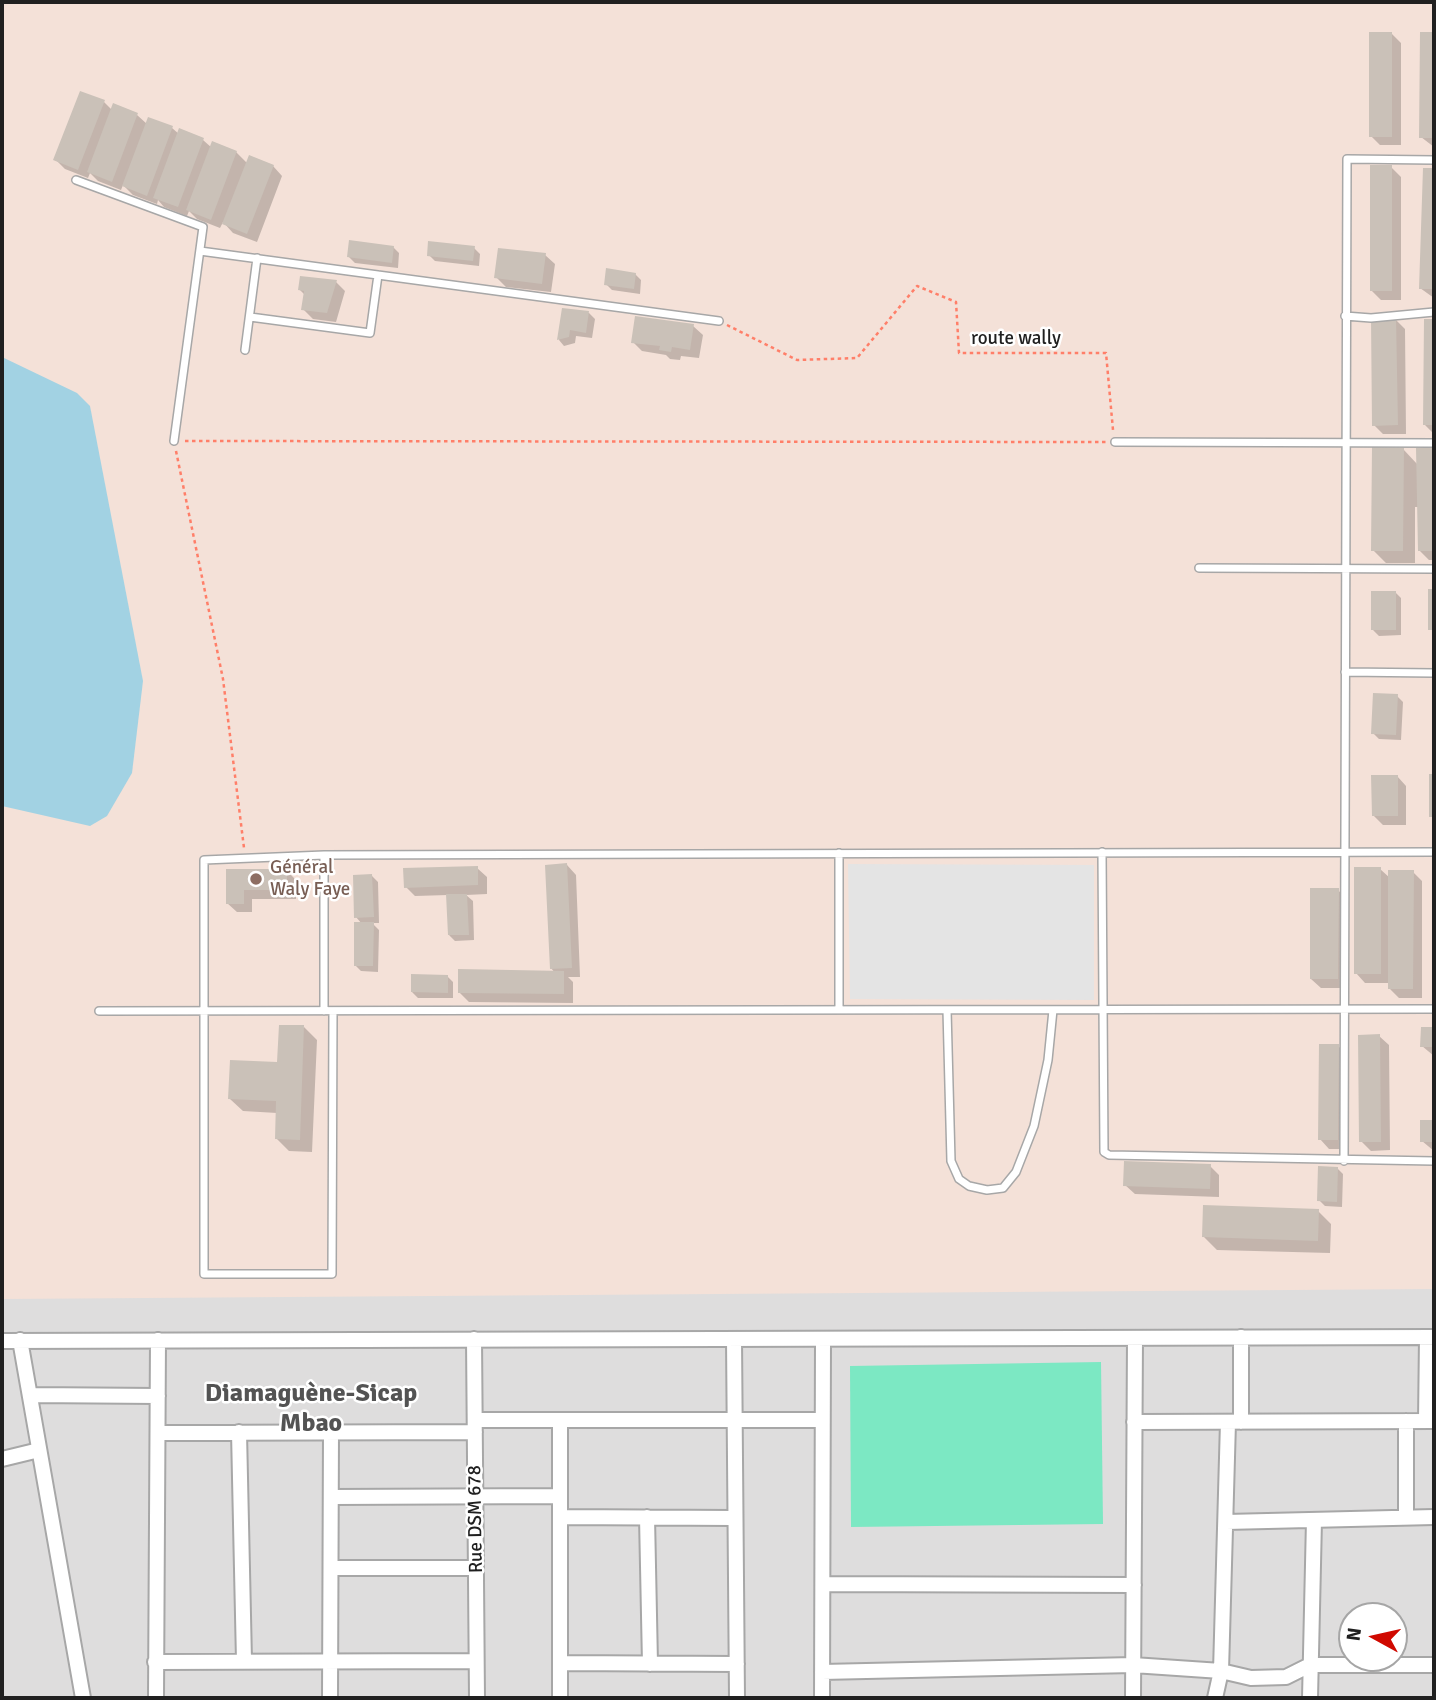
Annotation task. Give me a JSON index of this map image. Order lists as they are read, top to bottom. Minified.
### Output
{"streets":{"street":["Rue DSM 678"],"path":["route wally"]},"districts":["Diamaguène-Sicap Mbao"],"places":["Général Waly Faye"],"north":"left"}
